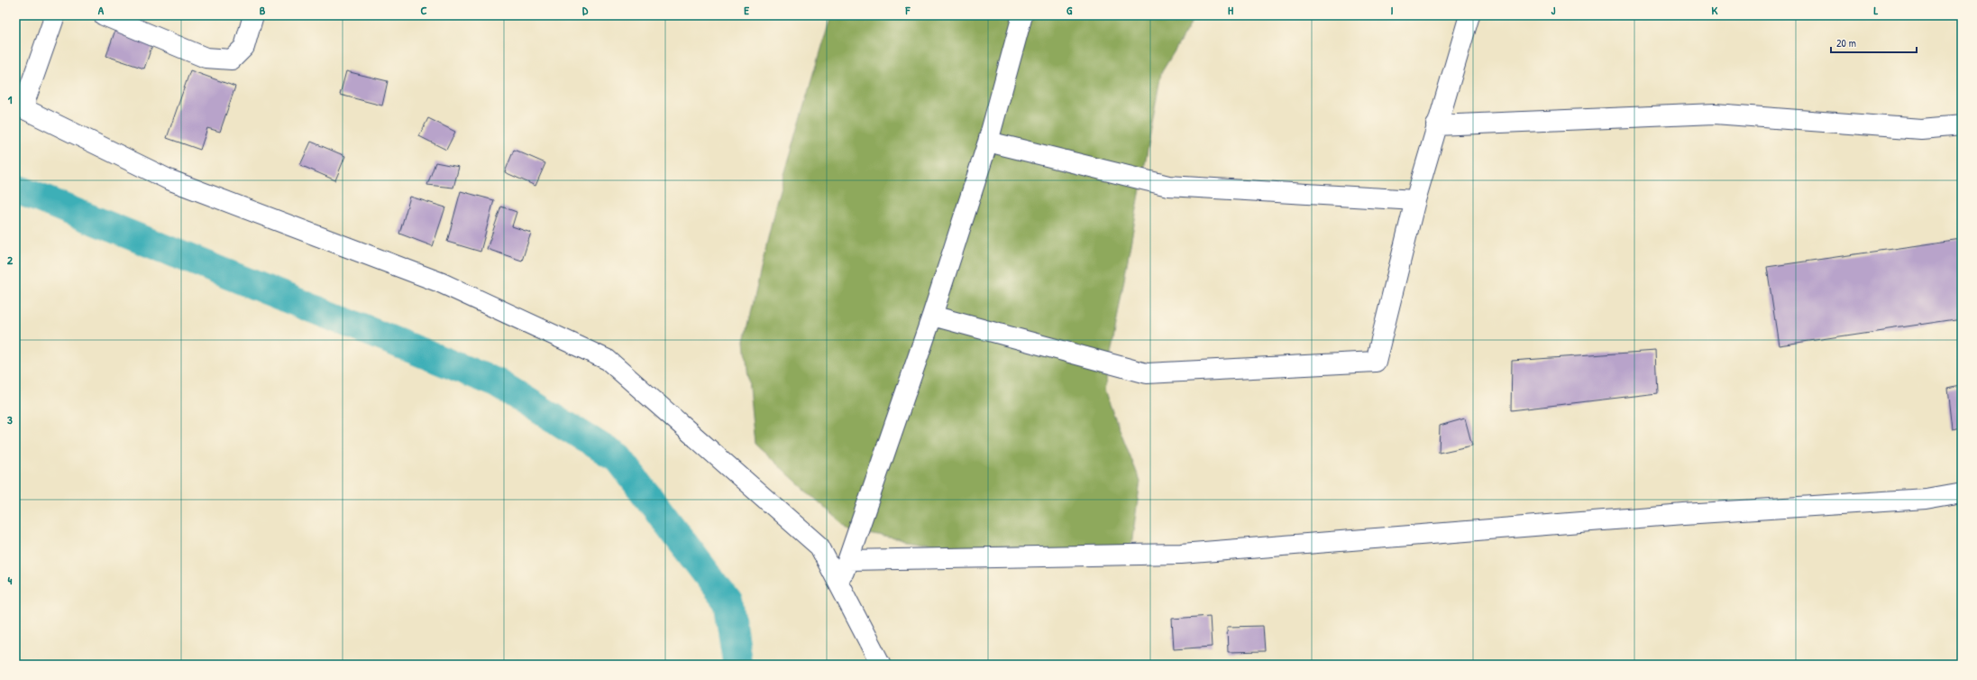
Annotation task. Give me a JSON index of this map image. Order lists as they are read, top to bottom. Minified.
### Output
{"scale_bar":"20 m","grid":{"columns":["A","B","C","D","E","F","G","H","I","J","K","L"],"rows":["1","2","3","4"]}}
